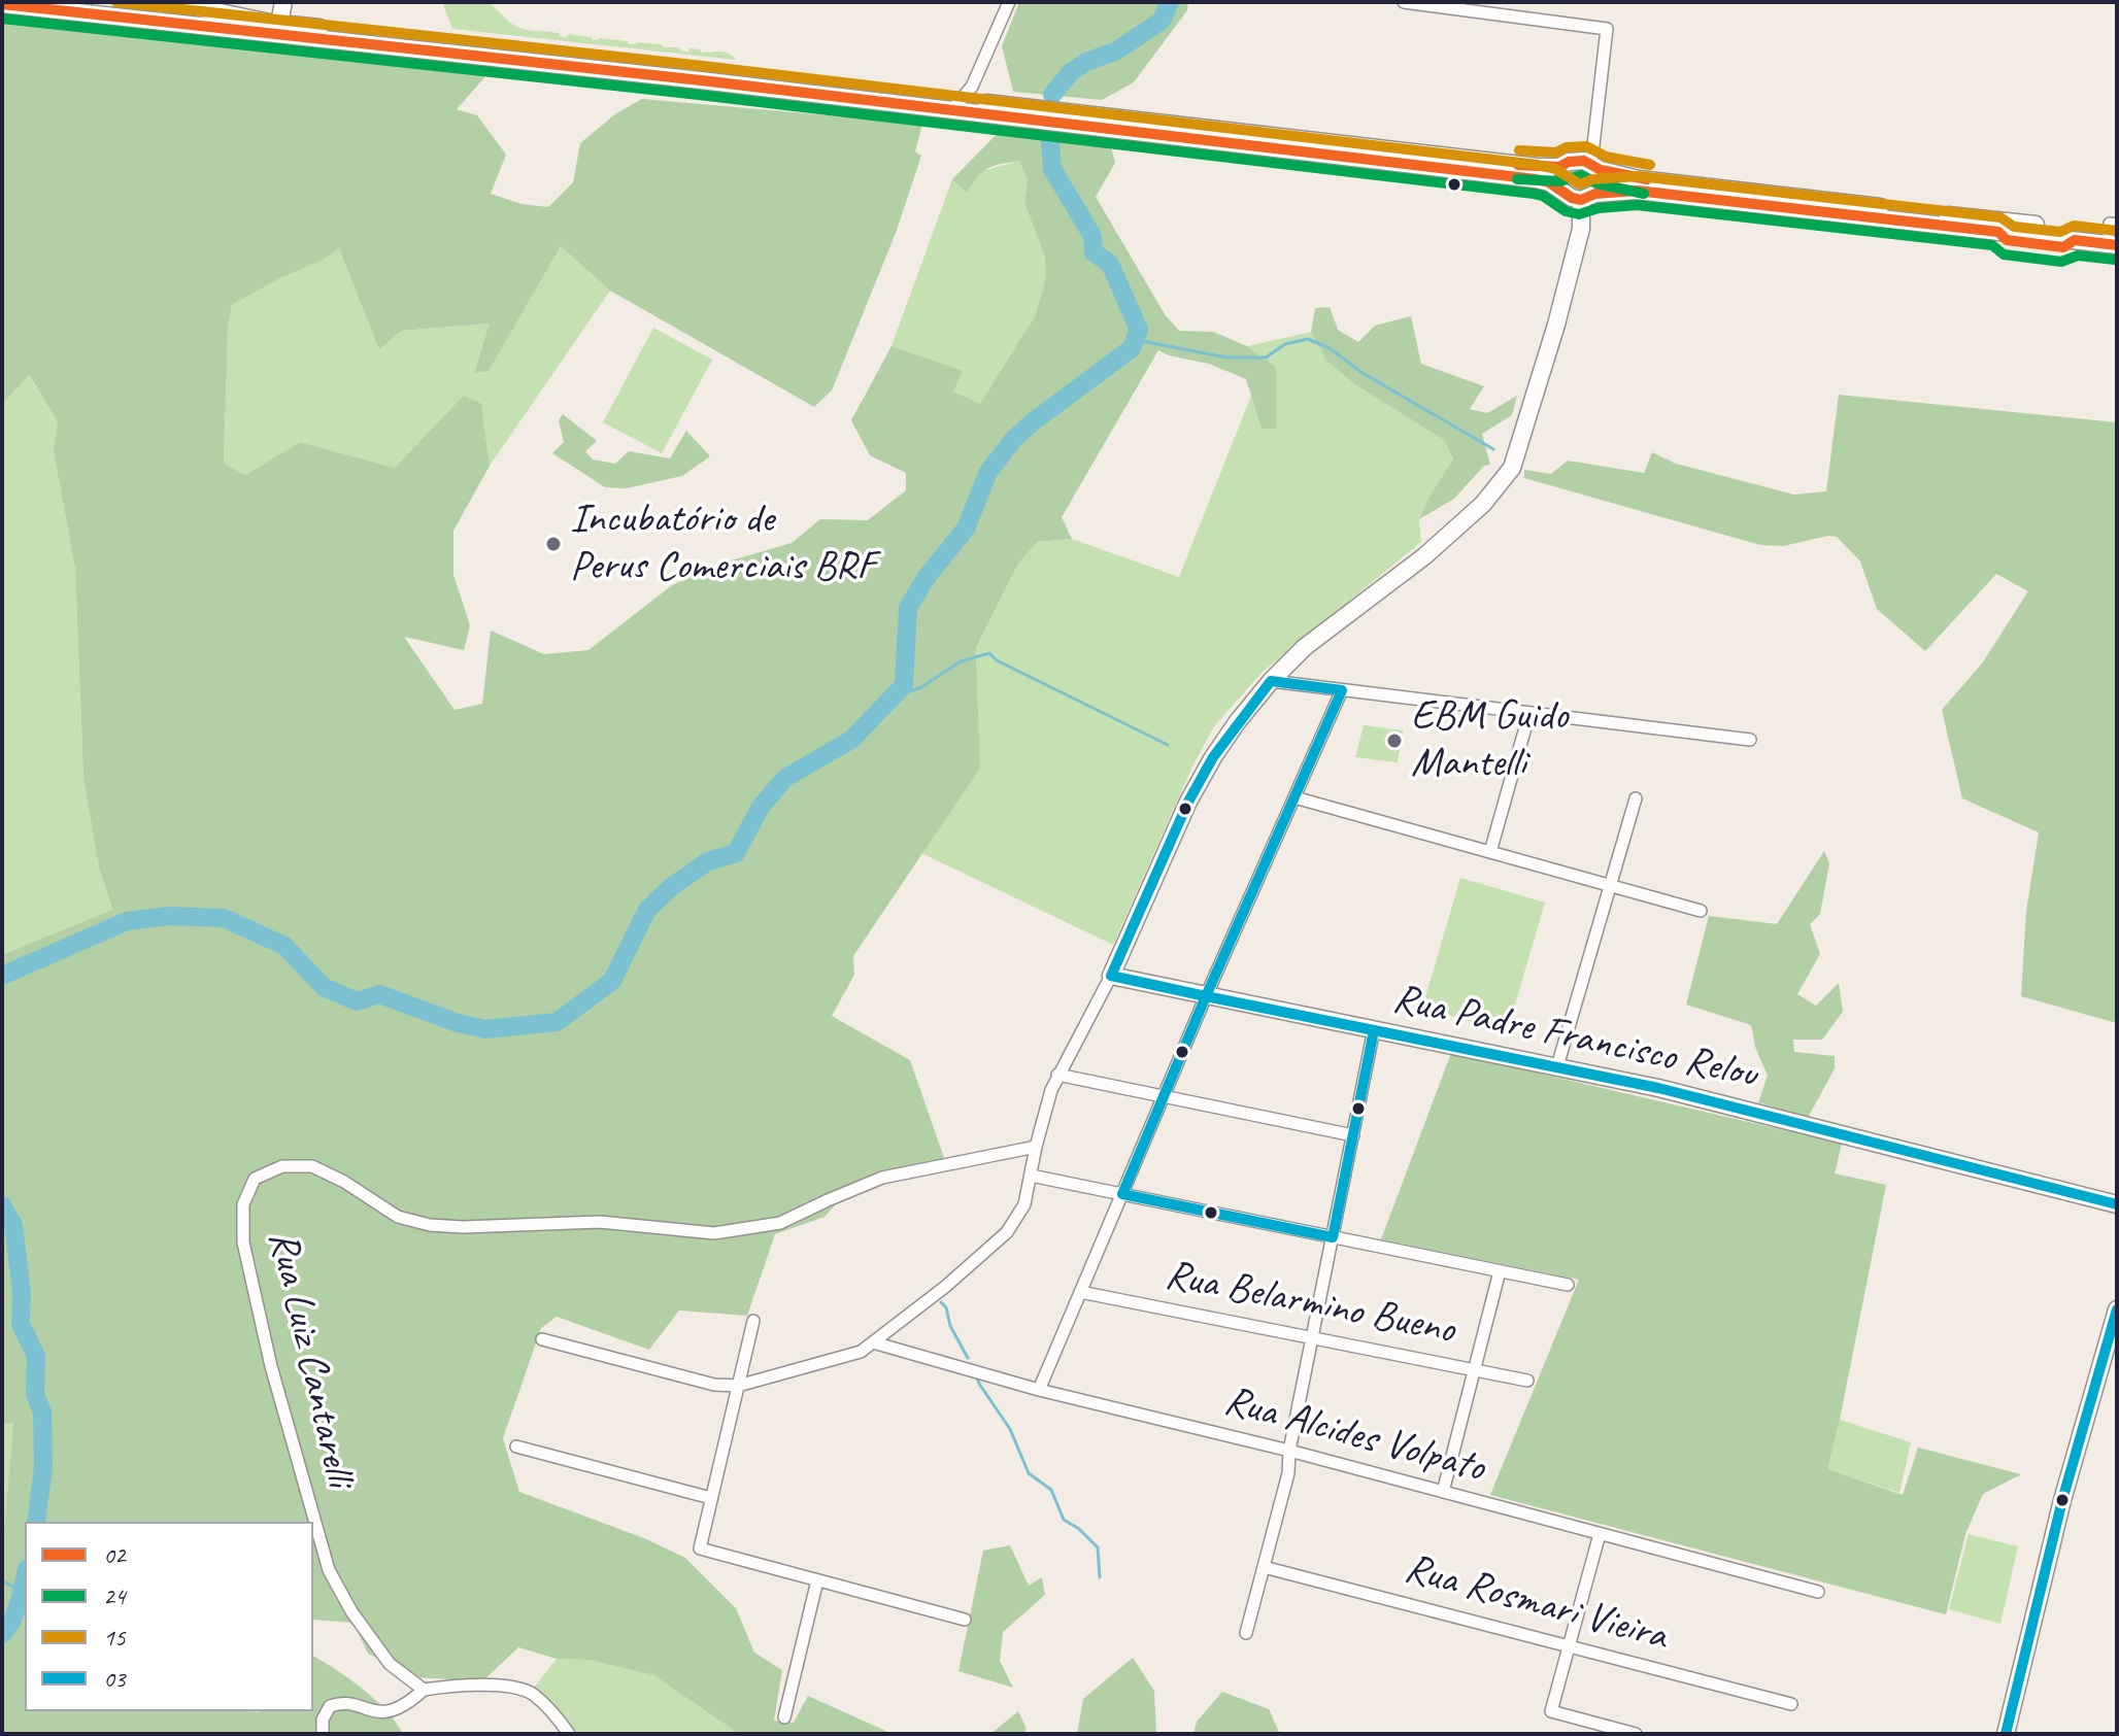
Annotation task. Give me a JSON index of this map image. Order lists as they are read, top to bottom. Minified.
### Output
{"streets":{"main road":["Rua Padre Francisco Relou"],"street":["Rua Belarmino Bueno","Rua Luiz Cantarelli","Rua Alcides Volpato","Rua Rosmari Vieira"]},"places":["Incubatório de Perus Comerciais BRF","EBM Guido Mantelli"],"lines":["transit line 15","transit line 02","transit line 24","transit line 03"],"legend":["02","24","15","03"]}
